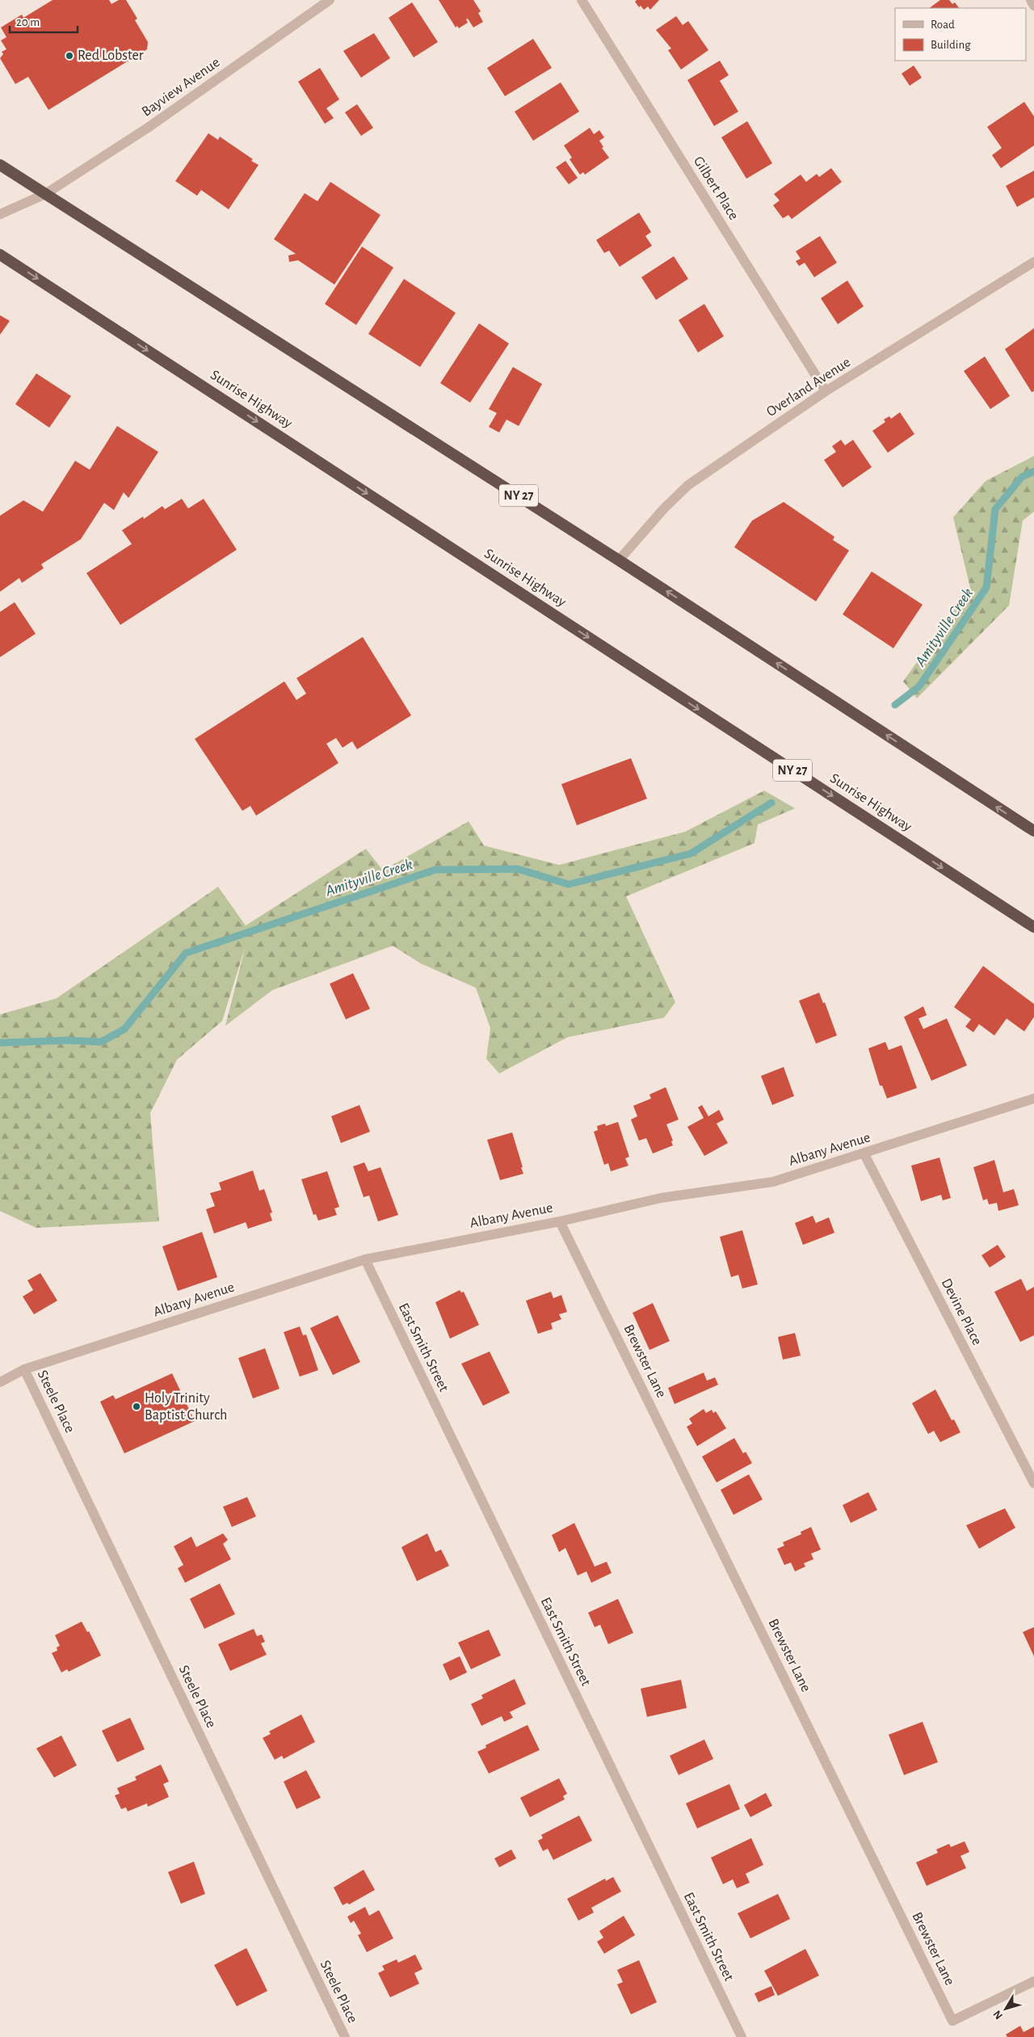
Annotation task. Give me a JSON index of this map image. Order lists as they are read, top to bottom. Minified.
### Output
{"streets":{"highway":["Sunrise Highway","NY 27"],"street":["Bayview Avenue","Gilbert Place","Overland Avenue","Albany Avenue","Devine Place","East Smith Street","Brewster Lane","Steele Place"]},"crossings":[["Bayview Avenue","NY 27"],["Gilbert Place","Overland Avenue"],["Overland Avenue","NY 27"],["Albany Avenue","Devine Place"],["Albany Avenue","East Smith Street"],["Albany Avenue","Brewster Lane"],["Albany Avenue","Steele Place"]],"water":["Amityville Creek"],"places":["Red Lobster","Holy Trinity Baptist Church"],"legend":["Road","Building"],"scale_bar":"20 m","north":"bottom left"}
